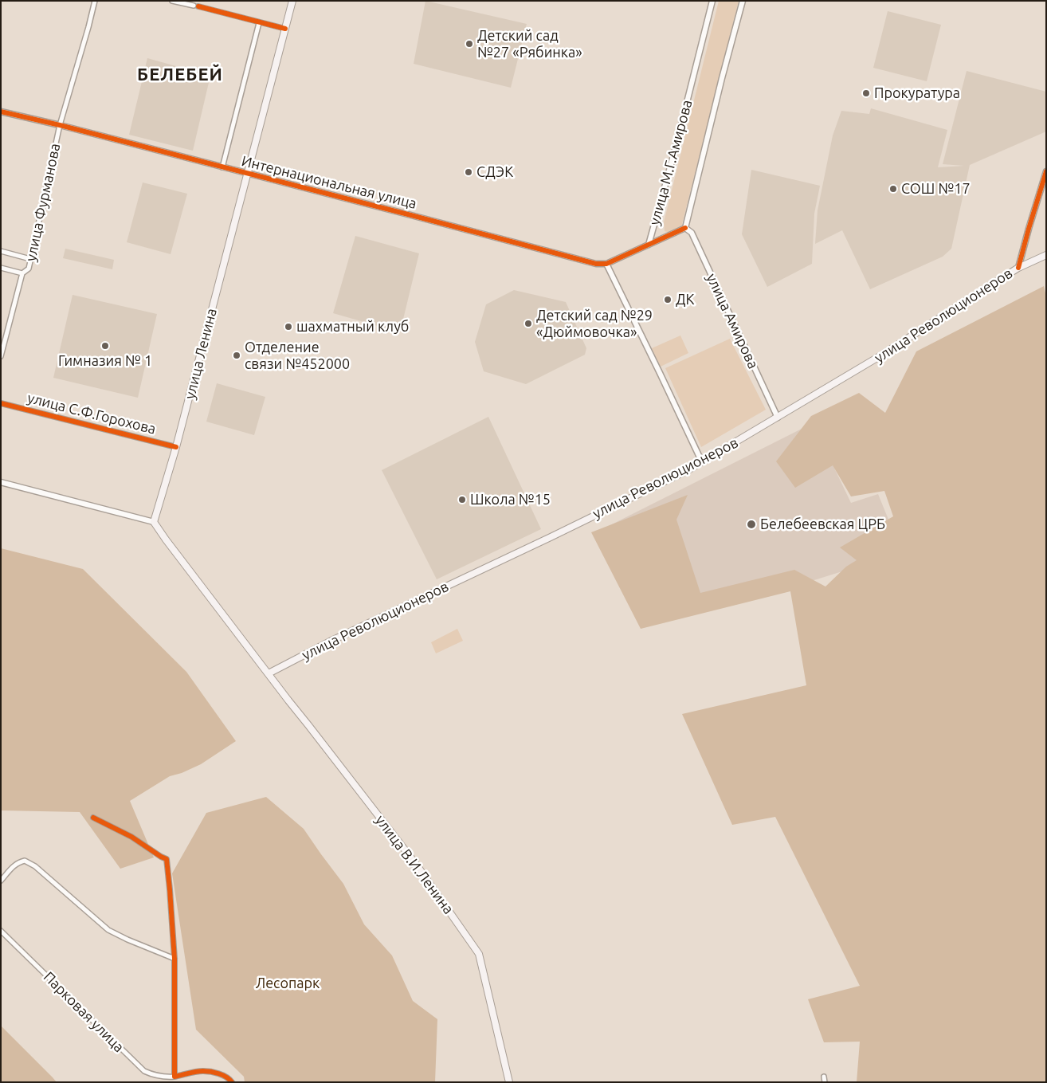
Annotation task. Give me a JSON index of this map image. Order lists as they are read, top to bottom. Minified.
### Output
{"streets":{"main road":["улица Революционеров","улица Ленина","улица В.И.Ленина"],"street":["улица М.Г.Амирова","Интернациональная улица","улица Фурманова","улица Амирова","улица С.Ф.Горохова","Парковая улица"]},"crossings":[["улица М.Г.Амирова","Интернациональная улица"],["улица М.Г.Амирова","улица Амирова"],["Интернациональная улица","улица Фурманова"],["Интернациональная улица","улица Ленина"],["улица Революционеров","улица Амирова"],["улица Революционеров","улица В.И.Ленина"],["улица Ленина","улица С.Ф.Горохова"]],"districts":["БЕЛЕБЕЙ"],"parks":["Лесопарк"],"places":["Детский сад №27 «Рябинка»","Прокуратура","СДЭК","СОШ №17","ДК","Детский сад №29 «Дюймовочка»","шахматный клуб","Гимназия № 1","Отделение связи №452000","Школа №15","Белебеевская ЦРБ"]}
